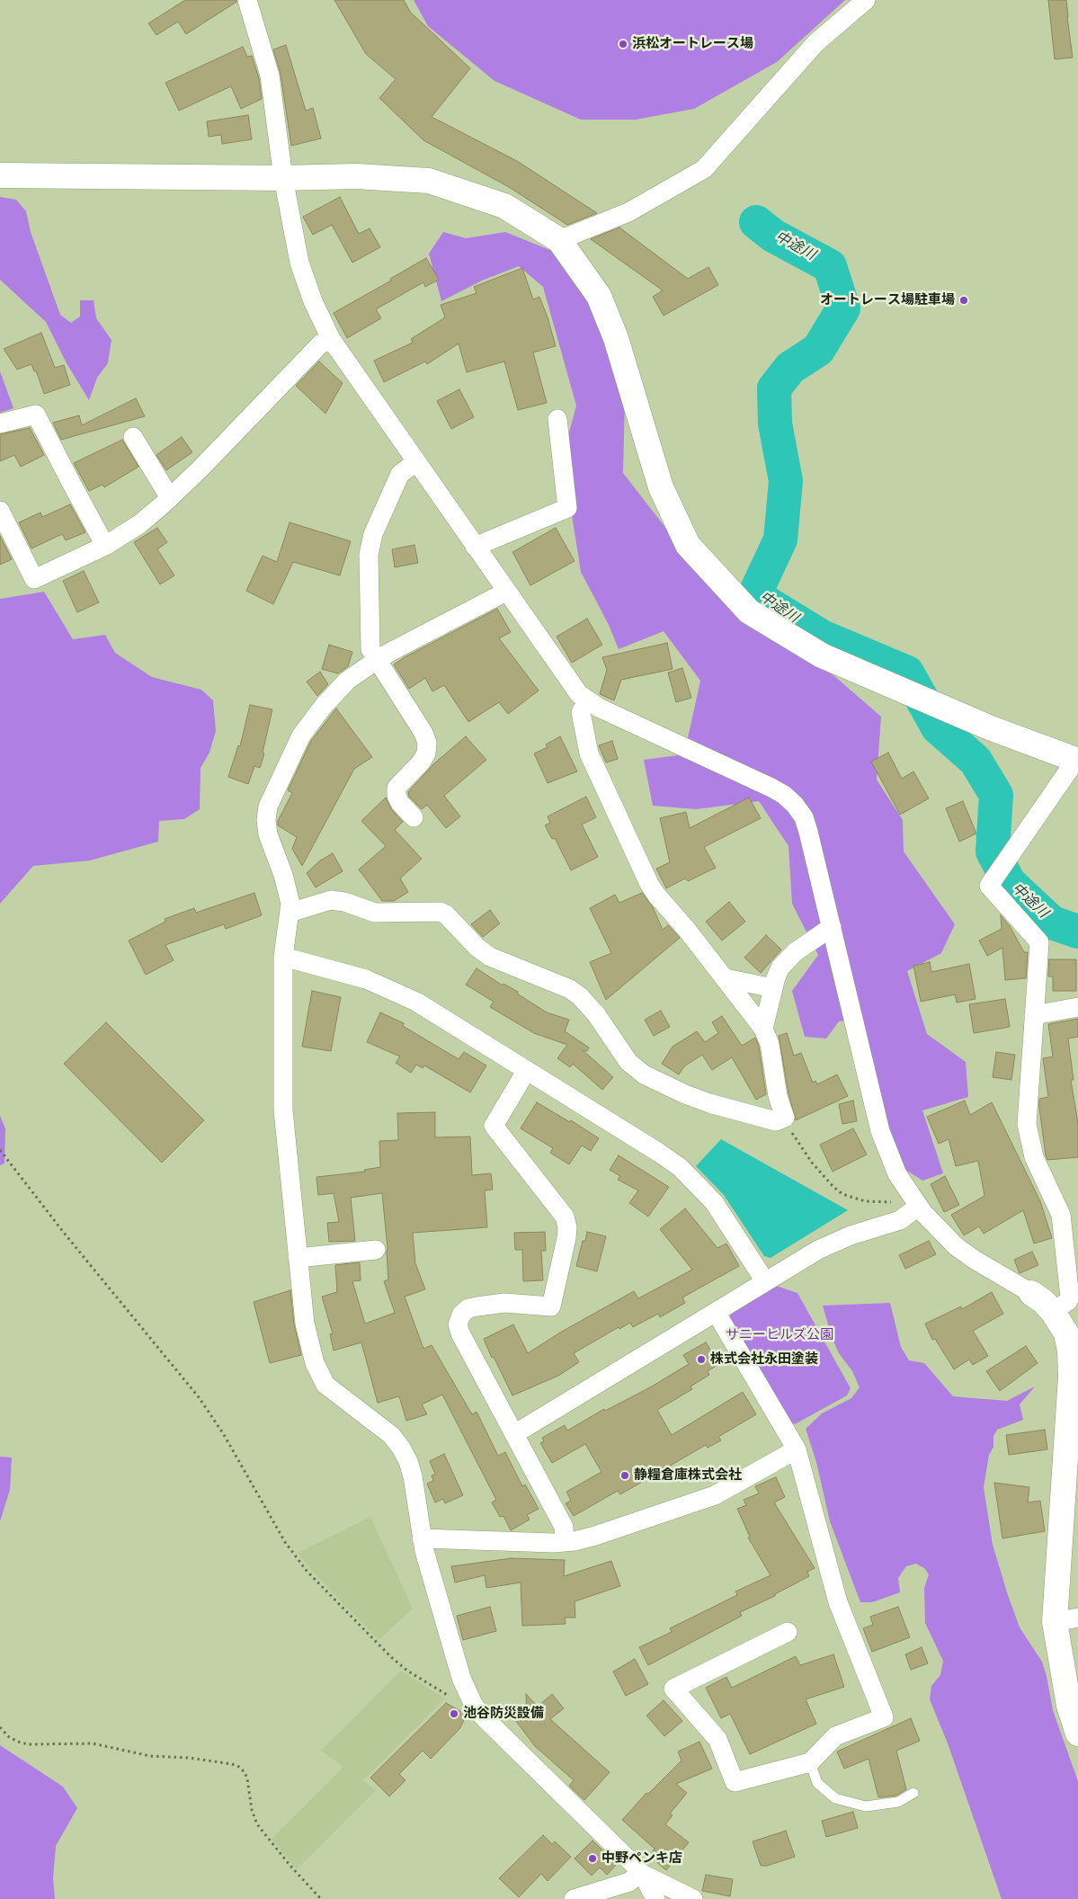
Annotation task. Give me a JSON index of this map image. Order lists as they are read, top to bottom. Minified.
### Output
{"water":["中途川"],"parks":["サニーヒルズ公園"],"places":["浜松オートレース場","オートレース場駐車場","株式会社永田塗装","静糧倉庫株式会社","池谷防災設備","中野ペンキ店"]}
